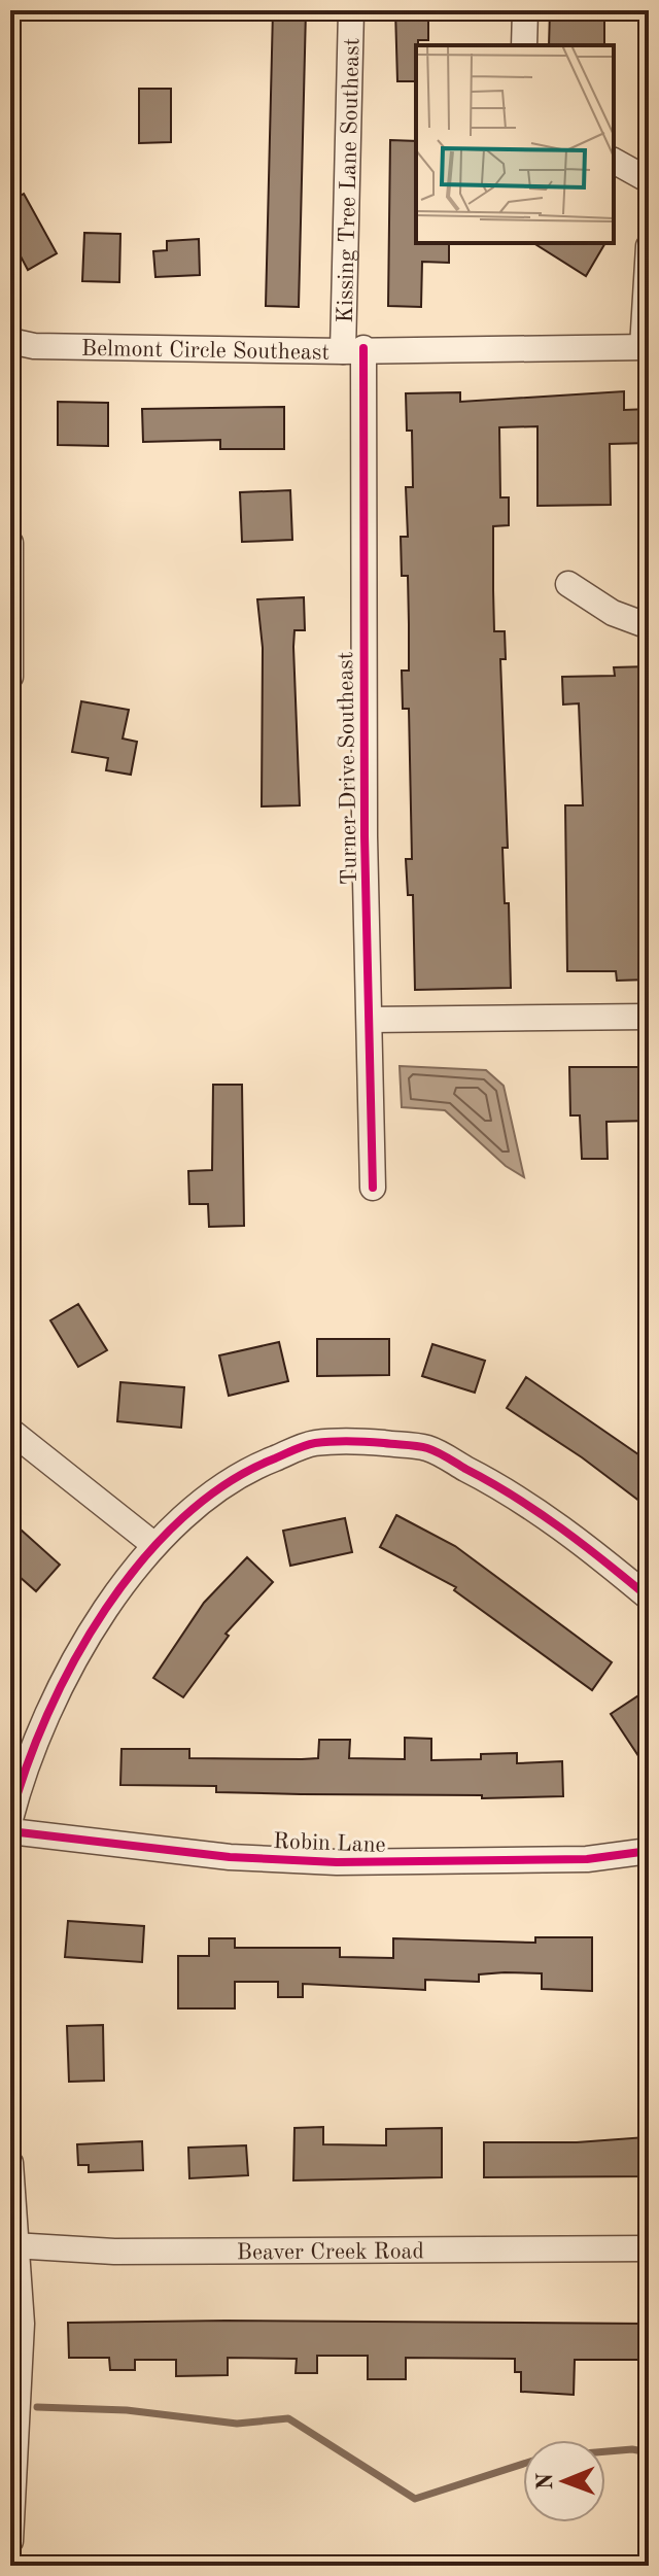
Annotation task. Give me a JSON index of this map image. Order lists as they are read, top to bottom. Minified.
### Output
{"streets":{"street":["Kissing Tree Lane Southeast","Belmont Circle Southeast","Turner Drive Southeast","Robin Lane","Beaver Creek Road"]},"crossings":[["Kissing Tree Lane Southeast","Belmont Circle Southeast"],["Kissing Tree Lane Southeast","Turner Drive Southeast"],["Belmont Circle Southeast","Turner Drive Southeast"]],"north":"left"}
